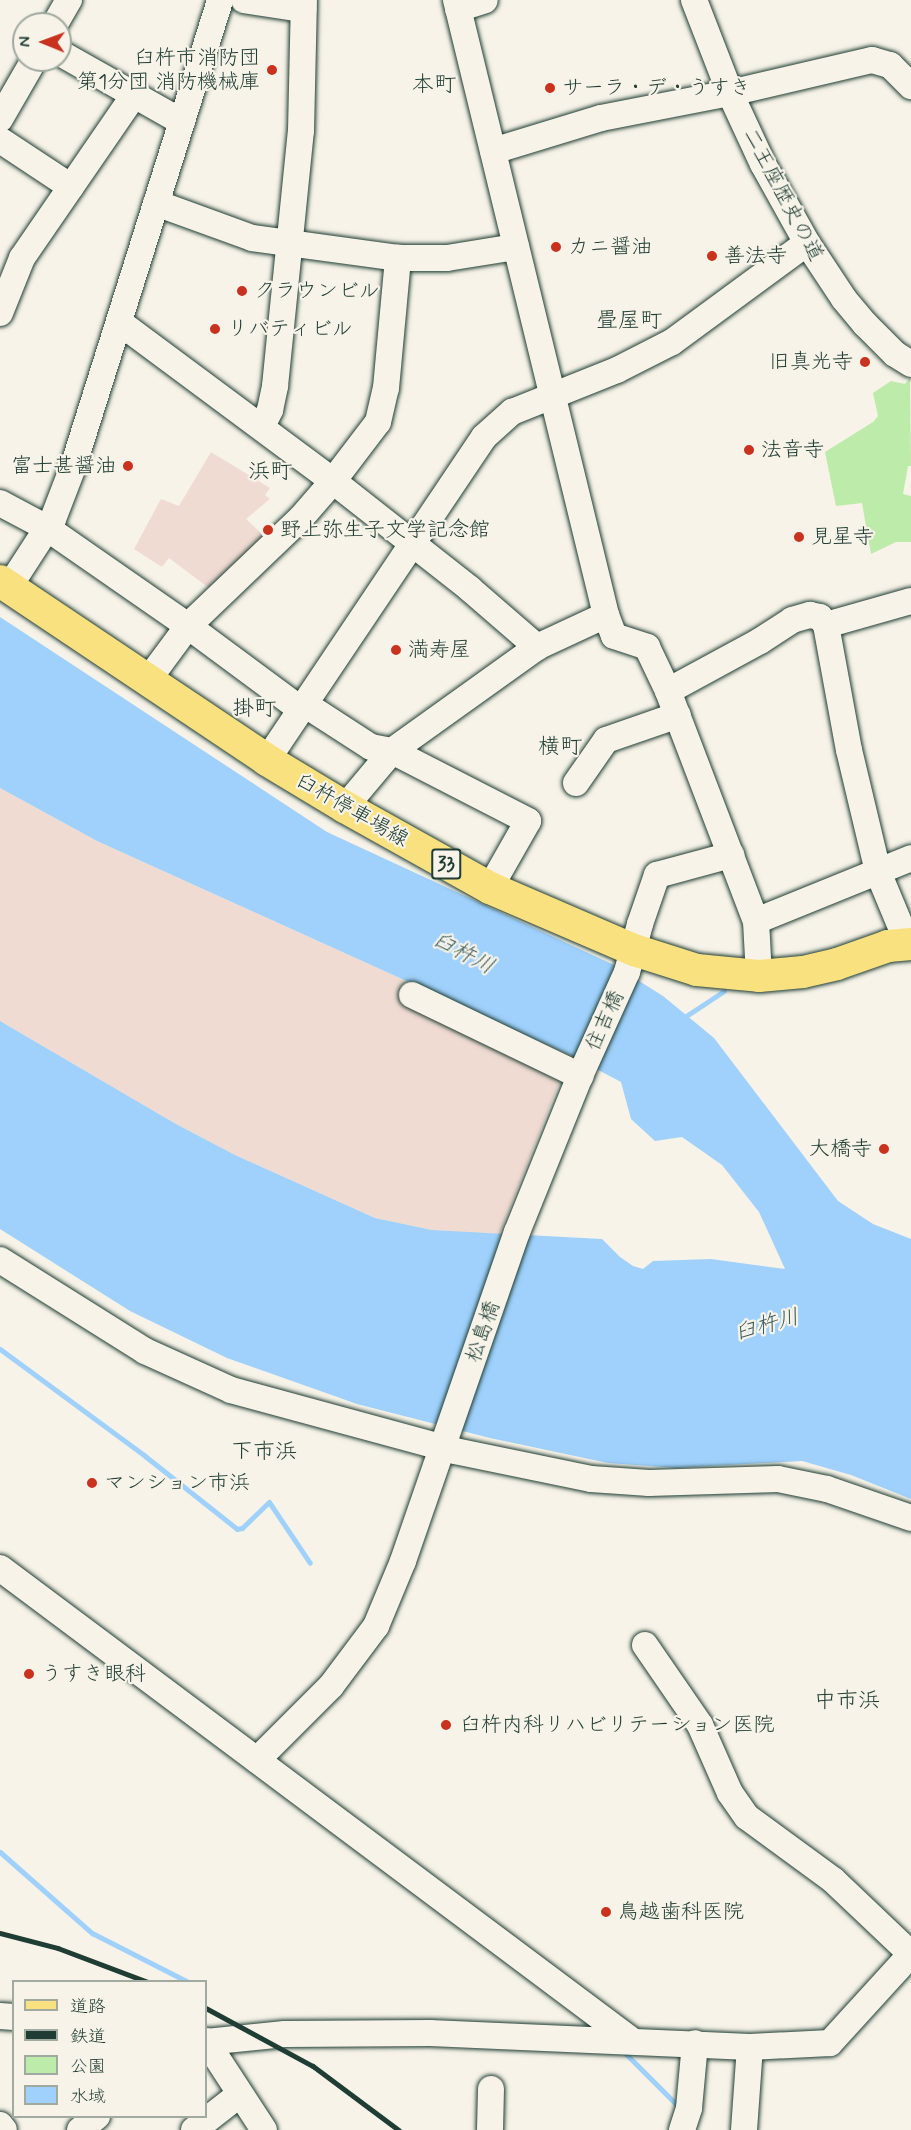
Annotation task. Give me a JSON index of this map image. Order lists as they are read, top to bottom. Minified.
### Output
{"streets":{"main road":["臼杵停車場線","33"],"street":["二王座歴史の道","住吉橋","松島橋"]},"crossings":[["臼杵停車場線","住吉橋"],["住吉橋","松島橋"]],"districts":["本町","畳屋町","浜町","掛町","横町","下市浜","中市浜"],"water":["臼杵川"],"places":["臼杵市消防団 第1分団 消防機械庫","サーラ・デ・うすき","カニ醤油","善法寺","クラウンビル","リバティビル","旧真光寺","法音寺","富士甚醤油","野上弥生子文学記念館","見星寺","満寿屋","大橋寺","マンション市浜","うすき眼科","臼杵内科リハビリテーション医院","鳥越歯科医院"],"legend":["道路","鉄道","公園","水域"],"north":"left"}
